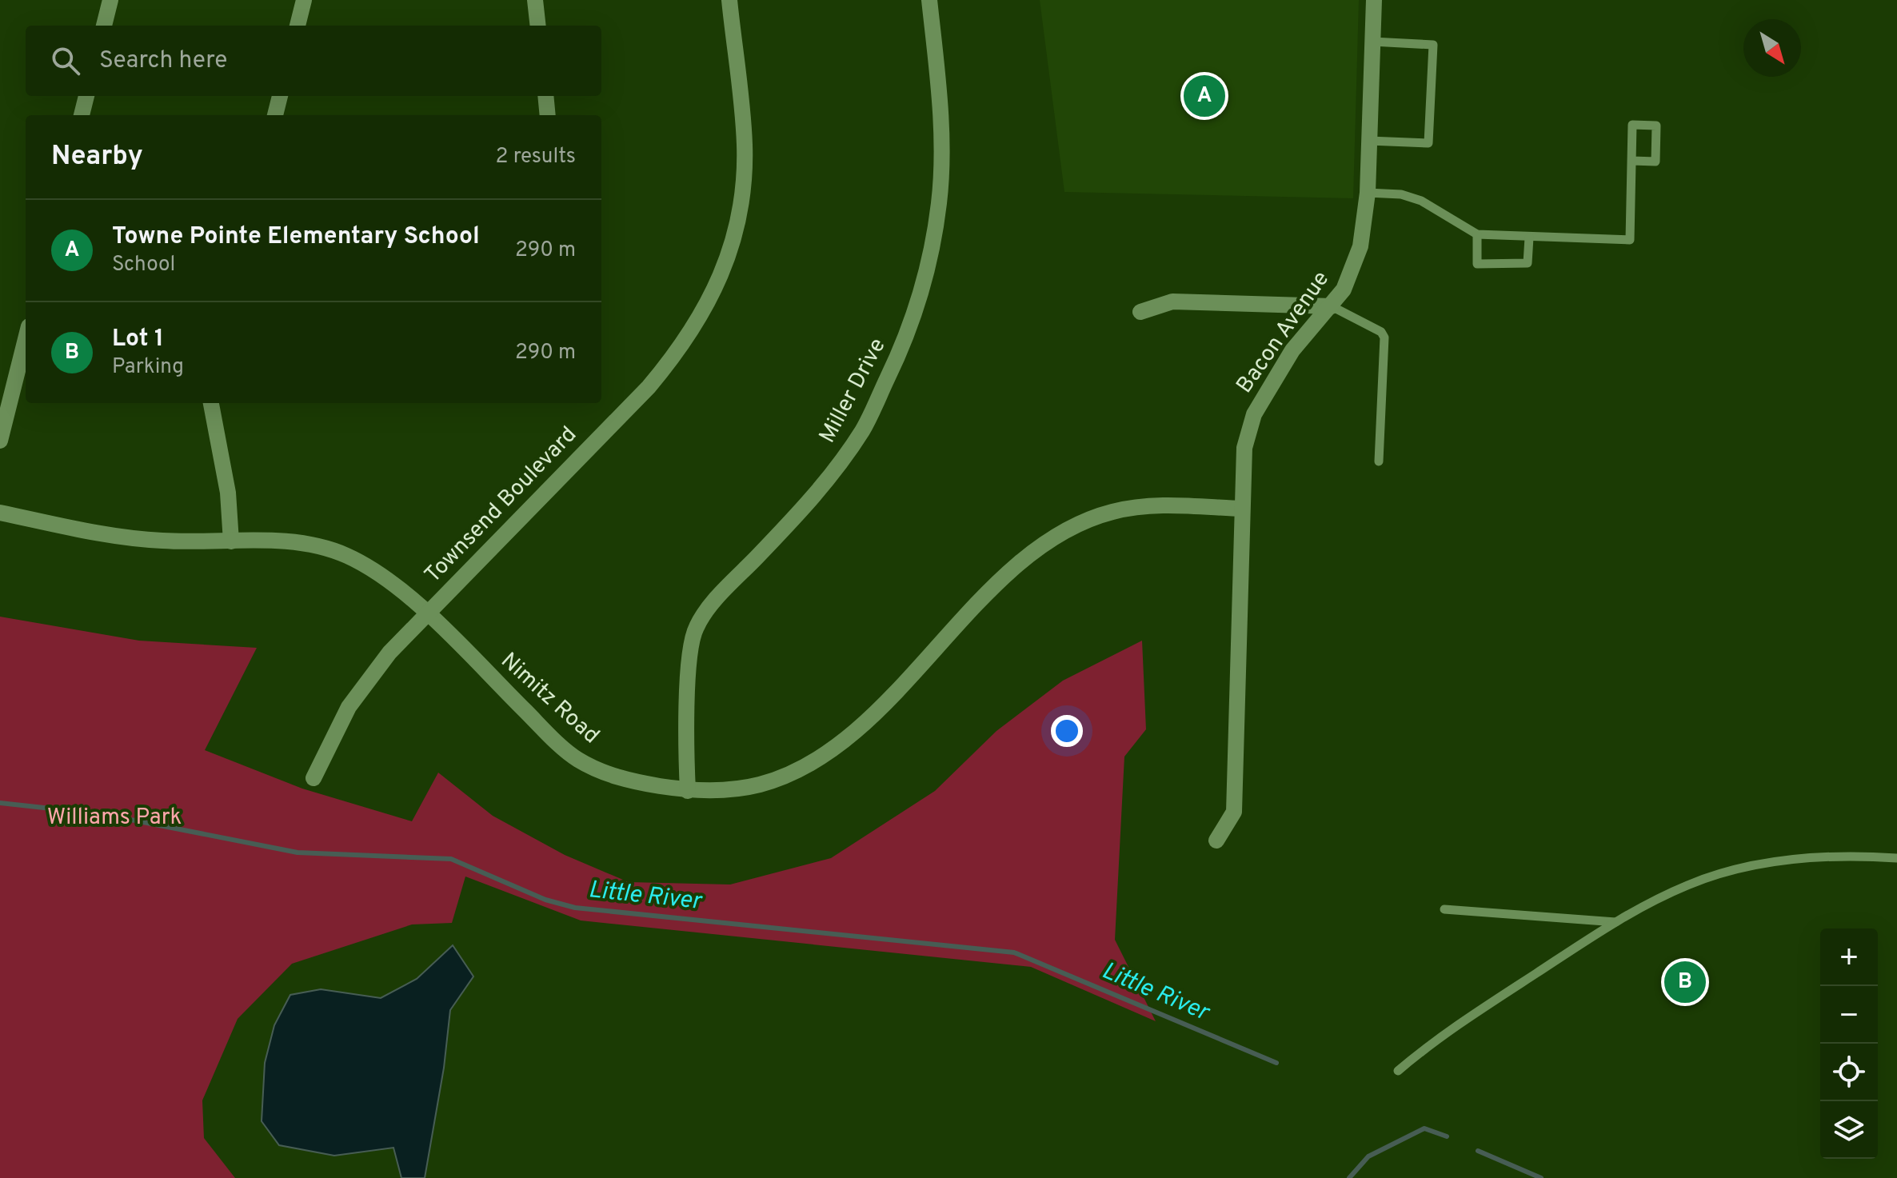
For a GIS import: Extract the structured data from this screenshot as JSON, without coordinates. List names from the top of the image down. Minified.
{"streets":{"street":["Bacon Avenue","Miller Drive","Townsend Boulevard","Nimitz Road"]},"crossings":[["Bacon Avenue","Nimitz Road"],["Miller Drive","Nimitz Road"],["Townsend Boulevard","Nimitz Road"]],"water":["Little River"],"parks":["Williams Park"],"north":"bottom right","page":{"search":"Search here","pins":["A","B"],"heading":["Nearby","2 results"],"list":[{"mark":"A","name":"Towne Pointe Elementary School","note":"School","value":"290 m"},{"mark":"B","name":"Lot 1","note":"Parking","value":"290 m"}],"map_buttons":["+","−"]}}
